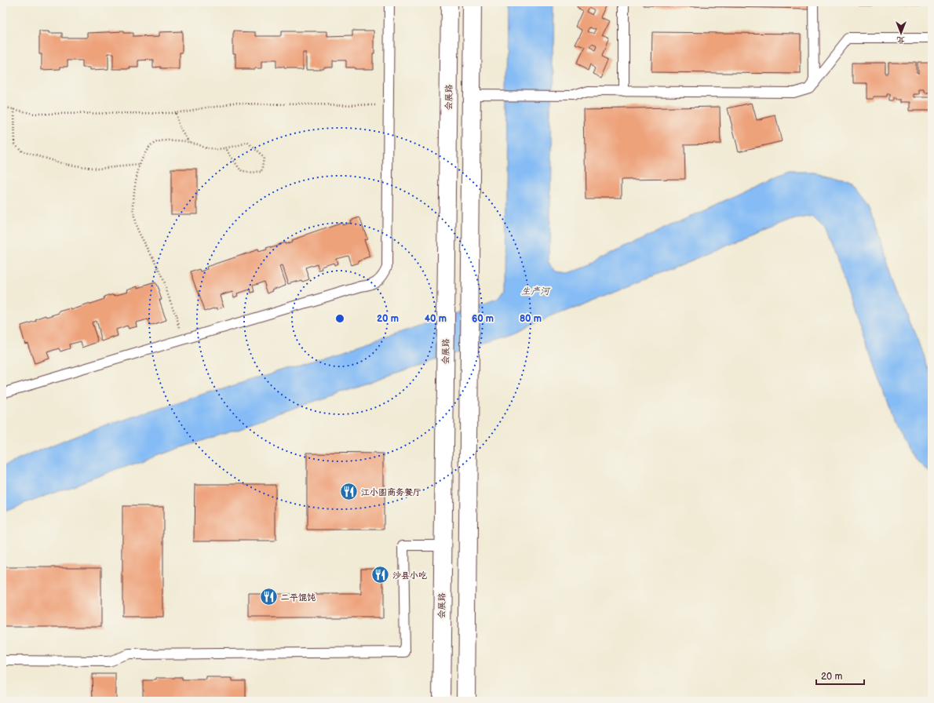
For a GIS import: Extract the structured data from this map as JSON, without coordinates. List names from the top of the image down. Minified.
{"streets":{"street":["会展路"]},"water":["生产河"],"places":{"restaurant":["江小图商务餐厅","沙县小吃","二平馄饨"]},"scale_bar":"20 m","north":"bottom","rings":["20 m","40 m","60 m","80 m"]}
